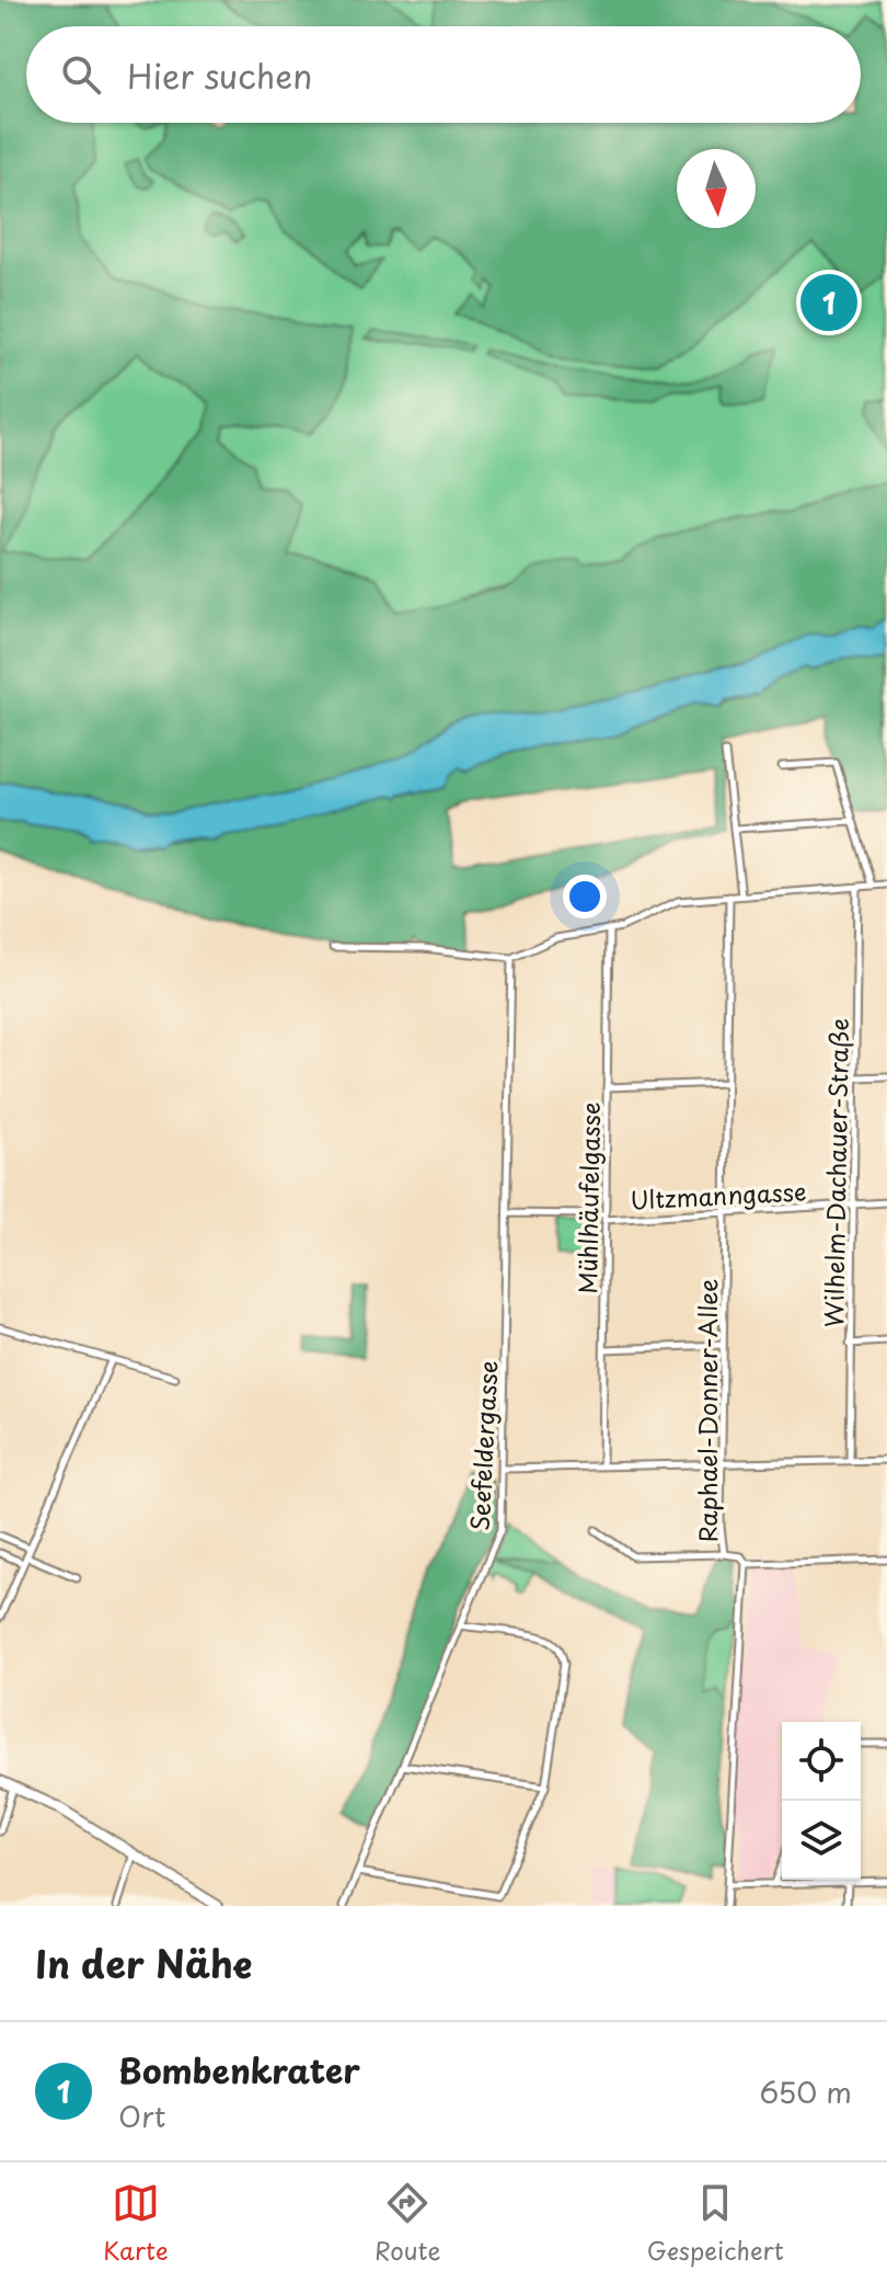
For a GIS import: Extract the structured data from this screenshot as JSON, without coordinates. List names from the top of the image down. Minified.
{"streets":{"street":["Wilhelm-Dachauer-Straße","Ultzmanngasse","Mühlhäufelgasse","Raphael-Donner-Allee","Seefeldergasse"]},"crossings":[["Wilhelm-Dachauer-Straße","Ultzmanngasse"],["Ultzmanngasse","Mühlhäufelgasse"],["Ultzmanngasse","Raphael-Donner-Allee"],["Ultzmanngasse","Seefeldergasse"]],"north":"bottom","page":{"search":"Hier suchen","pins":"1","heading":"In der Nähe","list":[{"mark":"1","name":"Bombenkrater","note":"Ort","value":"650 m"}],"nav":["Karte","Route","Gespeichert"]}}
